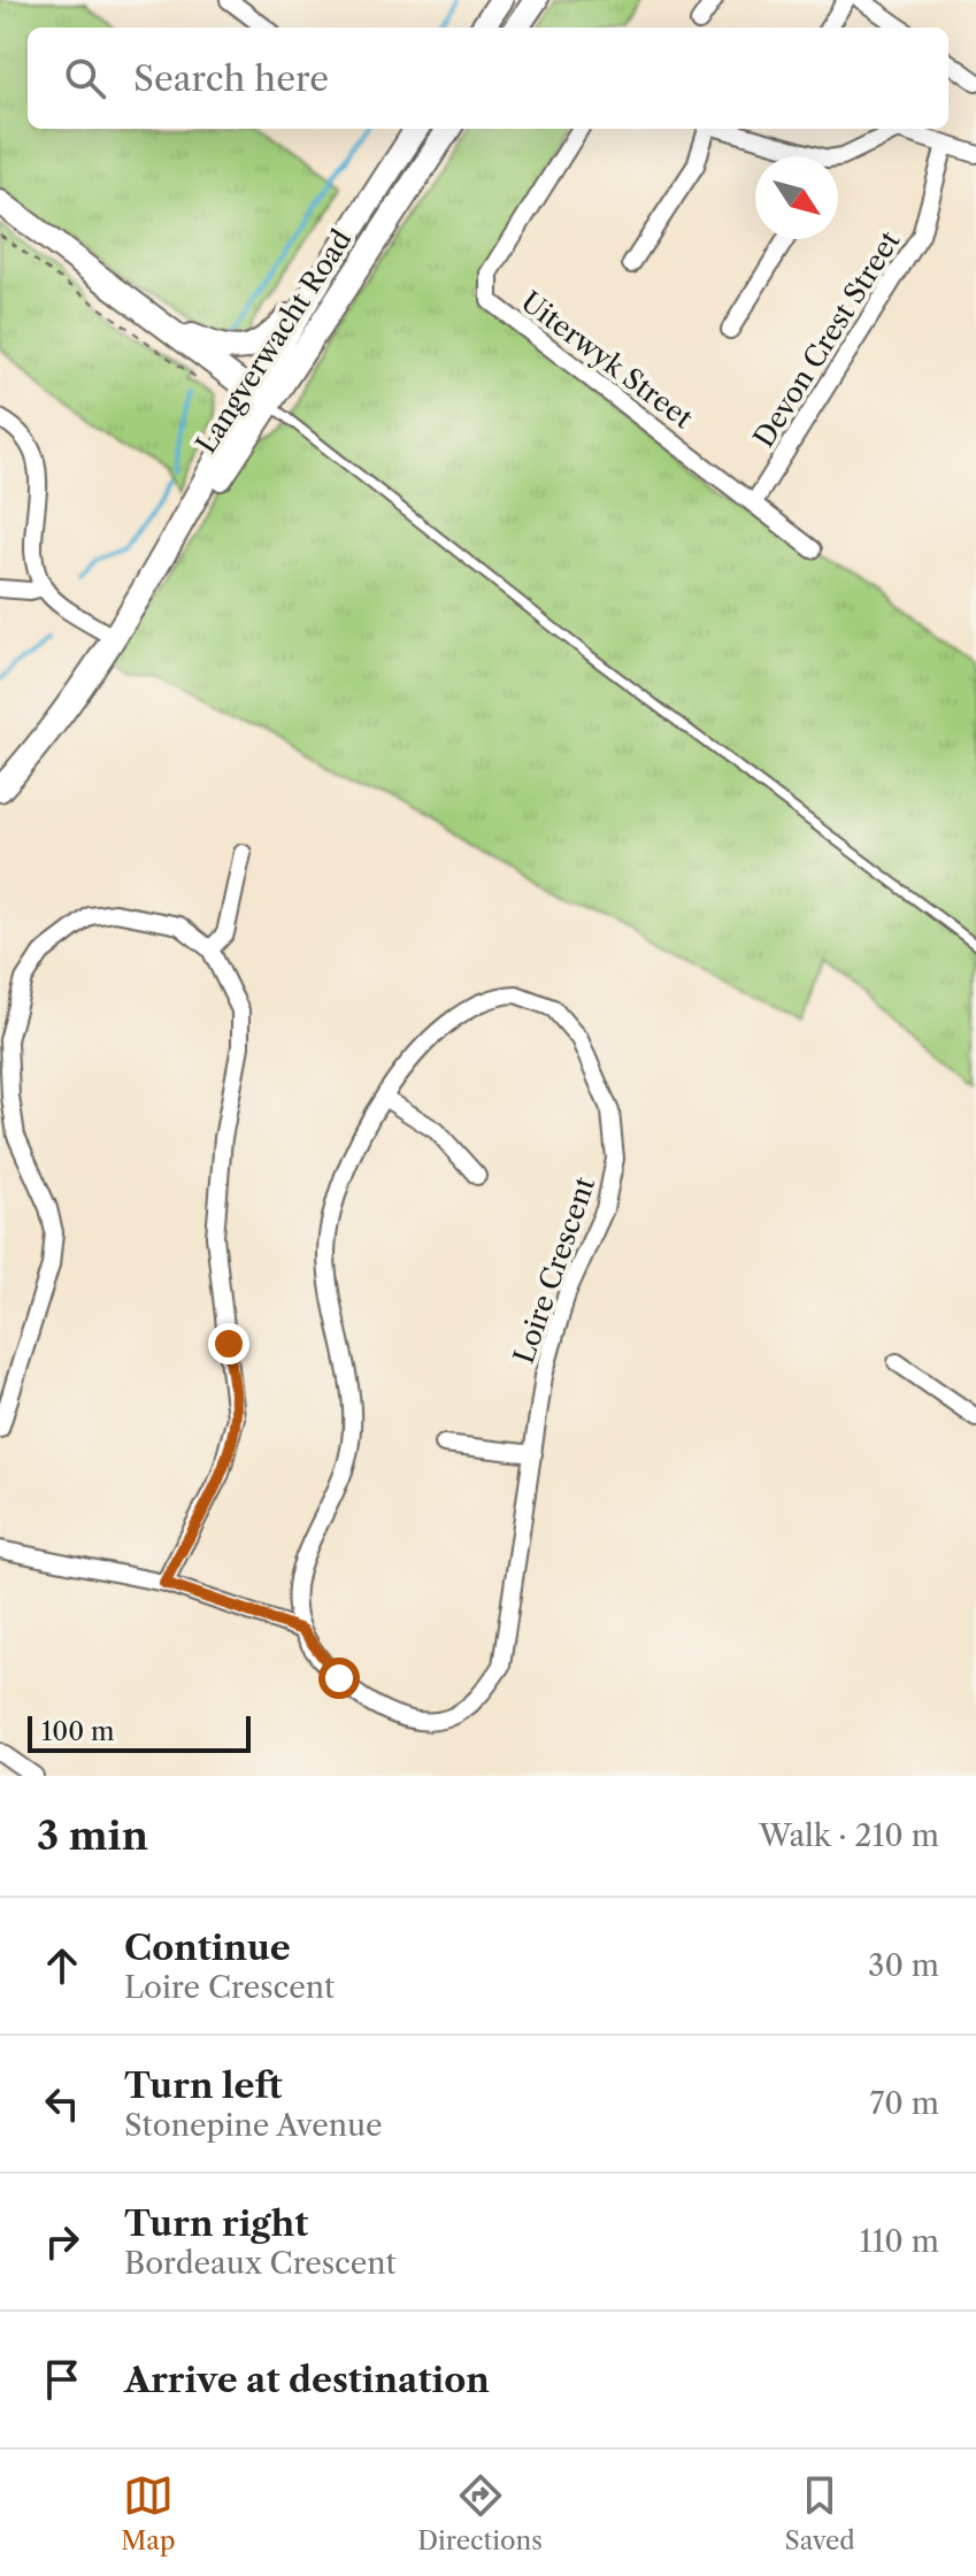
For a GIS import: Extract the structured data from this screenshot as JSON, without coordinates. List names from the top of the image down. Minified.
{"streets":{"street":["Devon Crest Street","Langverwacht Road","Uiterwyk Street","Loire Crescent"]},"crossings":[["Devon Crest Street","Uiterwyk Street"]],"scale_bar":"100 m","north":"bottom right","page":{"search":"Search here","scale":"100 m","heading":["3 min","Walk · 210 m"],"list":[["Continue","Loire Crescent","30 m"],["Turn left","Stonepine Avenue","70 m"],["Turn right","Bordeaux Crescent","110 m"],"Arrive at destination"],"nav":["Map","Directions","Saved"]}}
